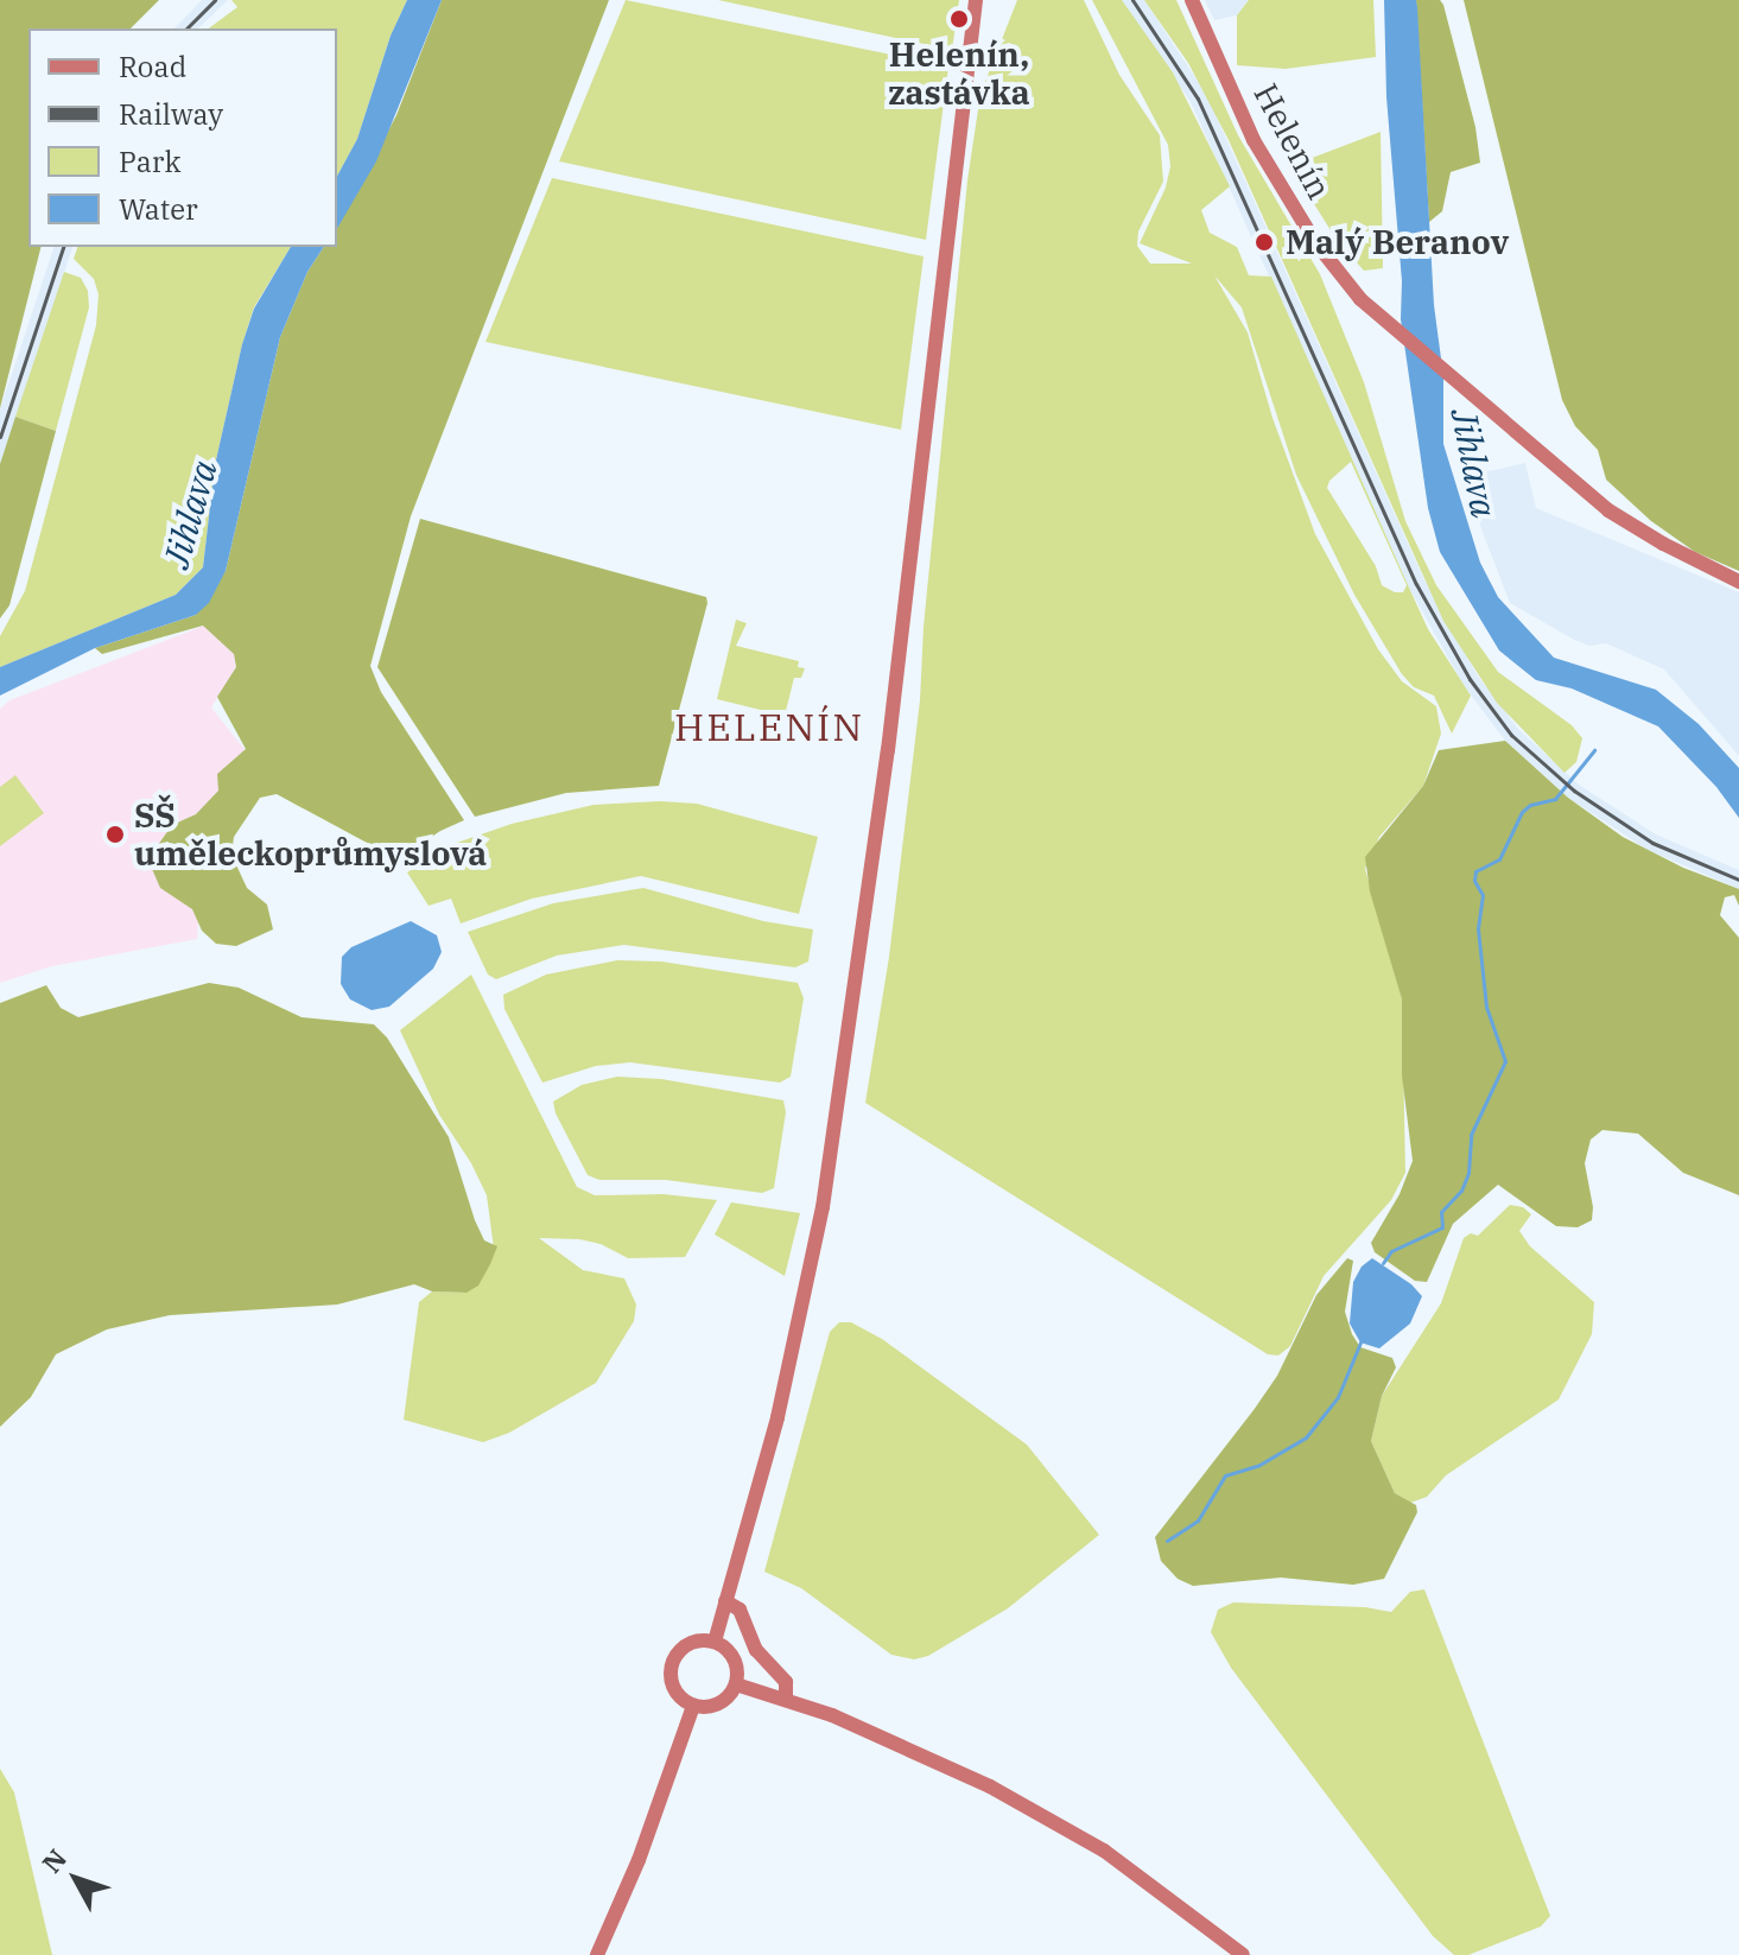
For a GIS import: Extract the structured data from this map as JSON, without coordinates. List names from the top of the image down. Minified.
{"streets":{"main road":["Helenín"]},"districts":["HELENÍN"],"water":["Jihlava"],"places":["Helenín, zastávka","Malý Beranov","SŠ uměleckoprůmyslová"],"legend":["Road","Railway","Park","Water"],"north":"top left"}
